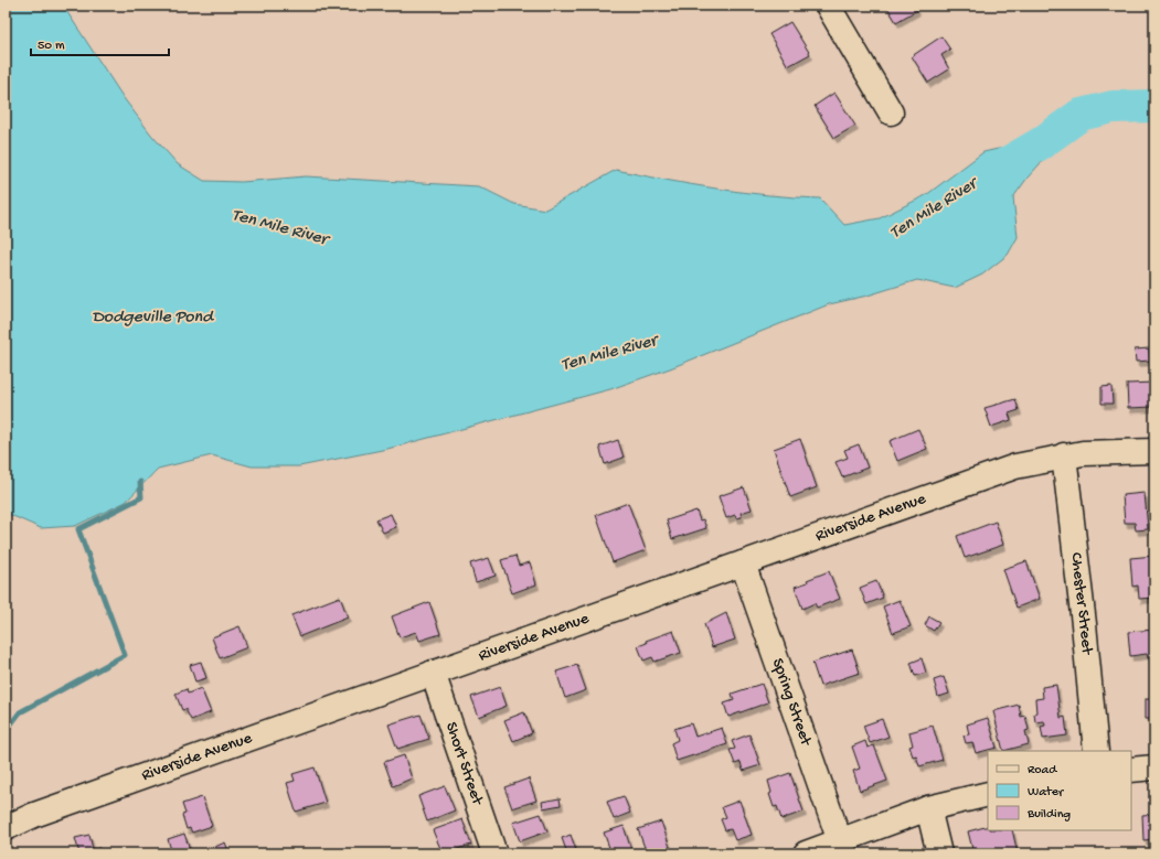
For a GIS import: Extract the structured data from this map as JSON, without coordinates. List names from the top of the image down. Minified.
{"streets":{"street":["Riverside Avenue","Chester Street","Spring Street","Short Street"]},"crossings":[["Riverside Avenue","Chester Street"],["Riverside Avenue","Spring Street"],["Riverside Avenue","Short Street"]],"water":["Ten Mile River","Dodgeville Pond"],"legend":["Road","Water","Building"],"scale_bar":"50 m"}
